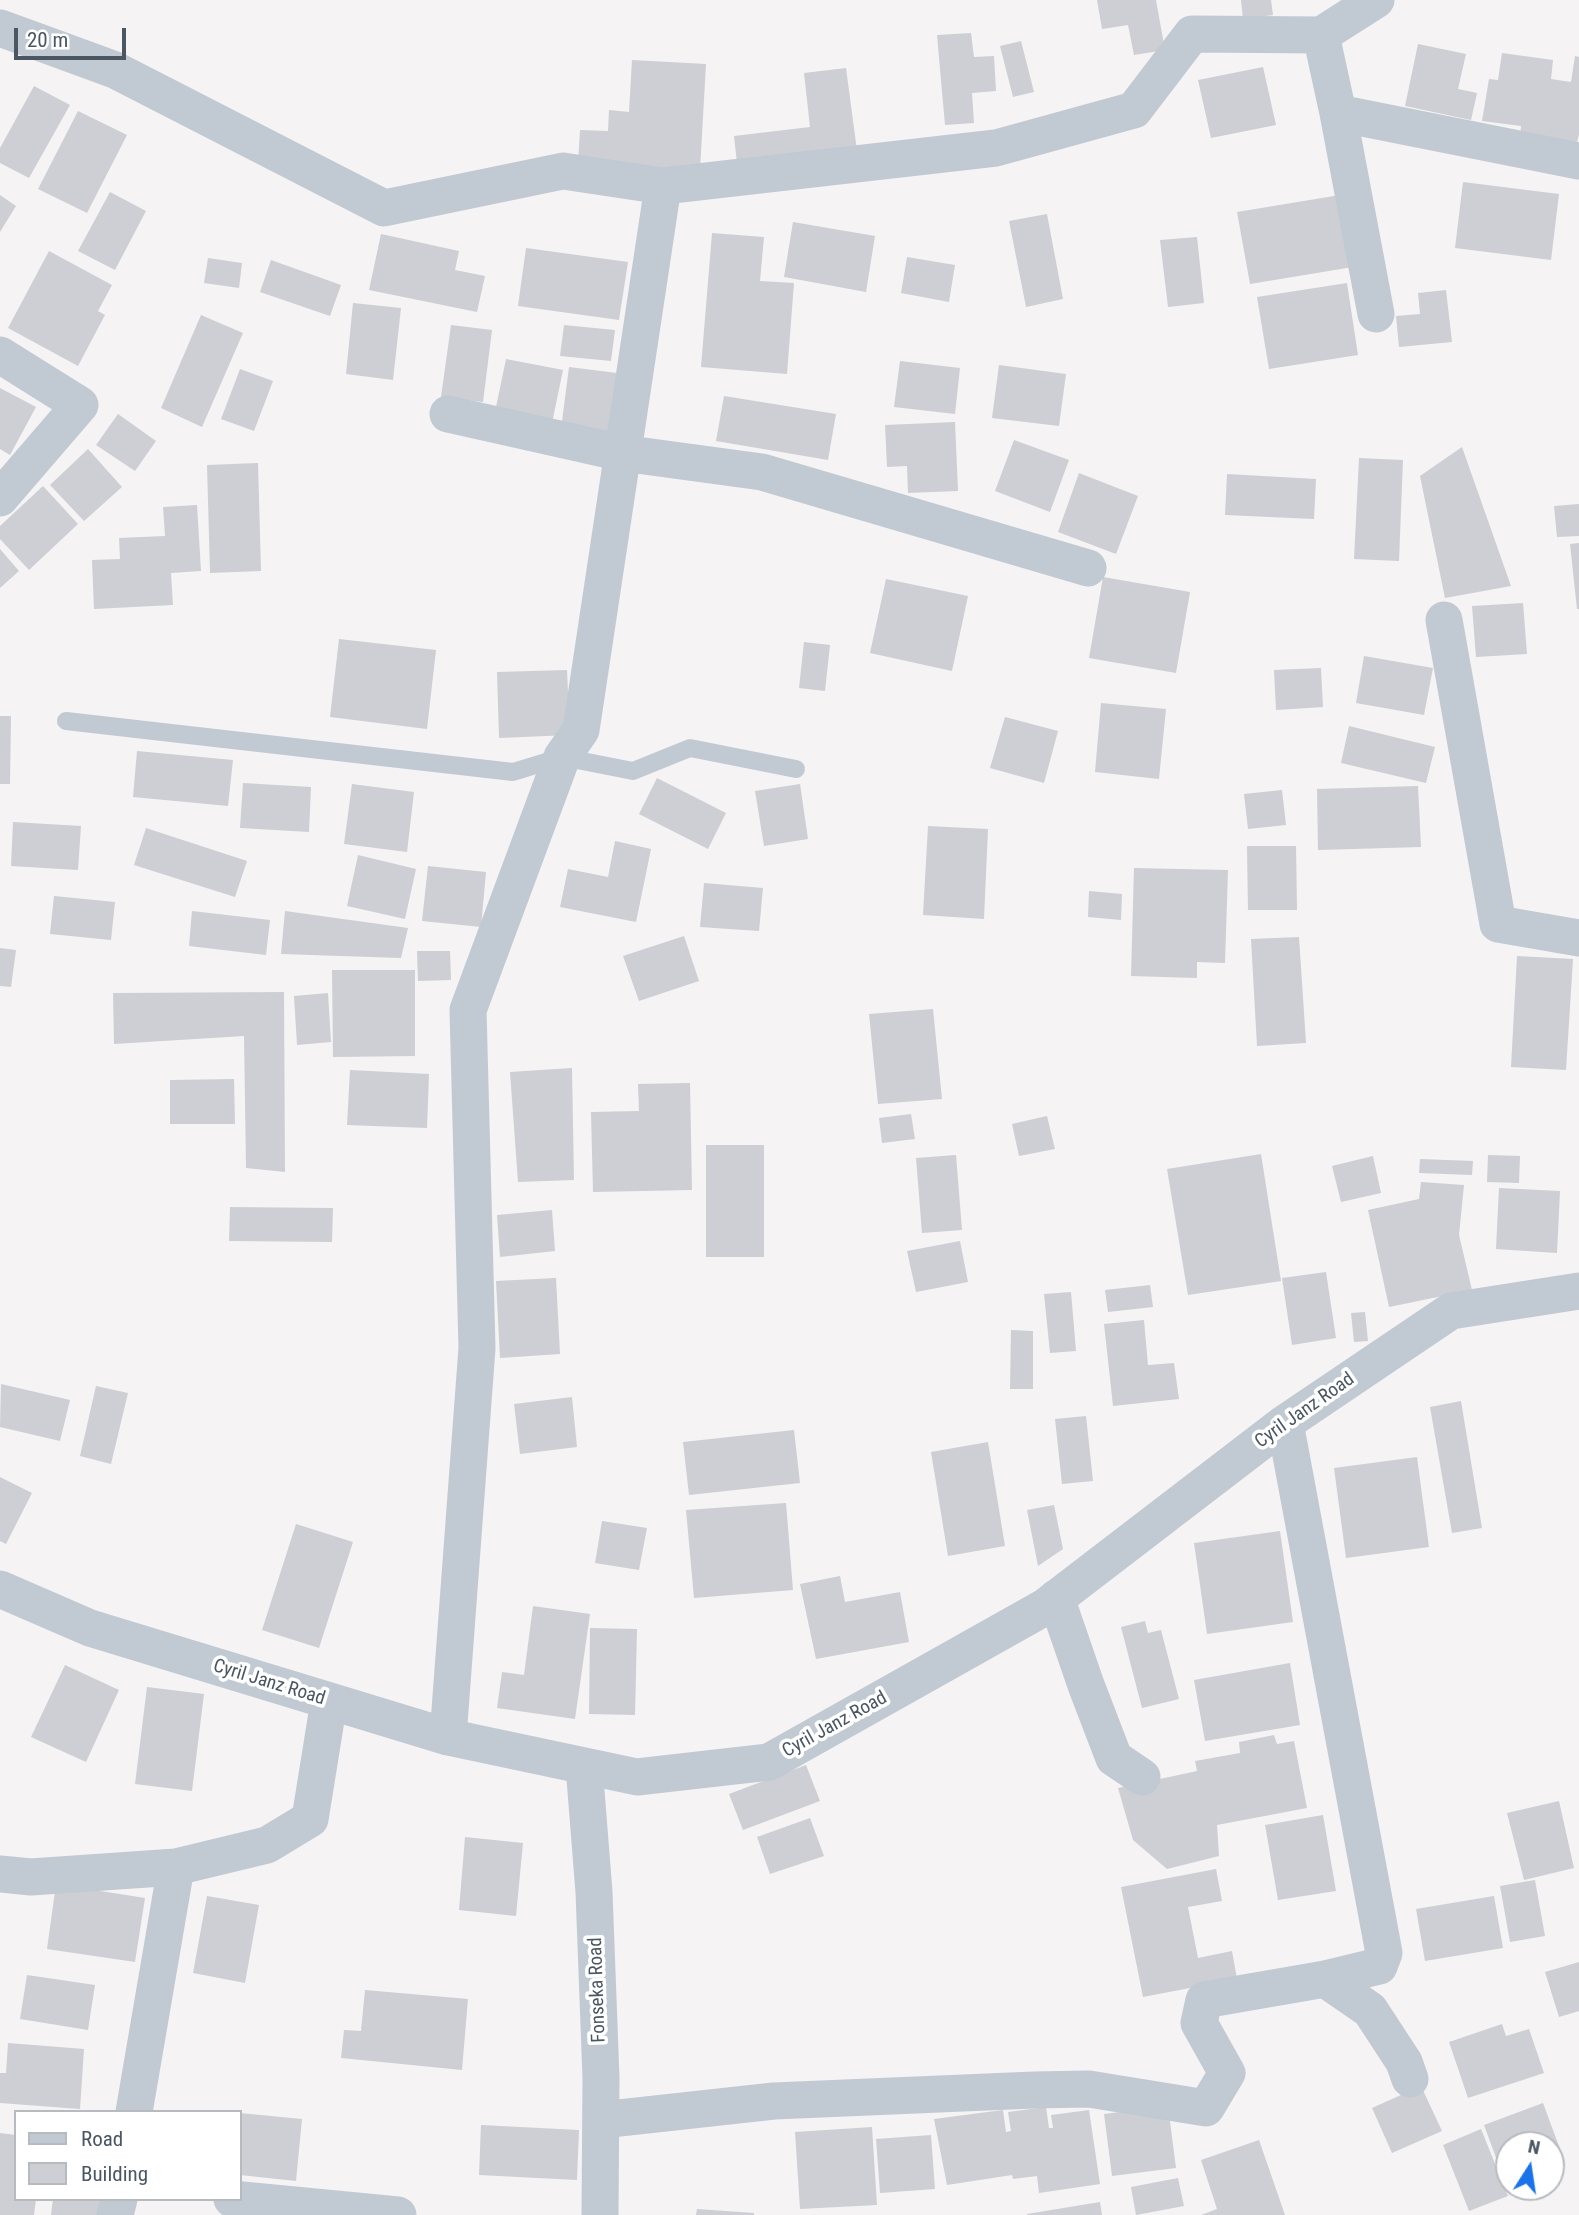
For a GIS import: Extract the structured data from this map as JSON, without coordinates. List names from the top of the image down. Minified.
{"streets":{"street":["Cyril Janz Road","Fonseka Road"]},"crossings":[["Cyril Janz Road","Fonseka Road"]],"legend":["Road","Building"],"scale_bar":"20 m","north":"top"}
